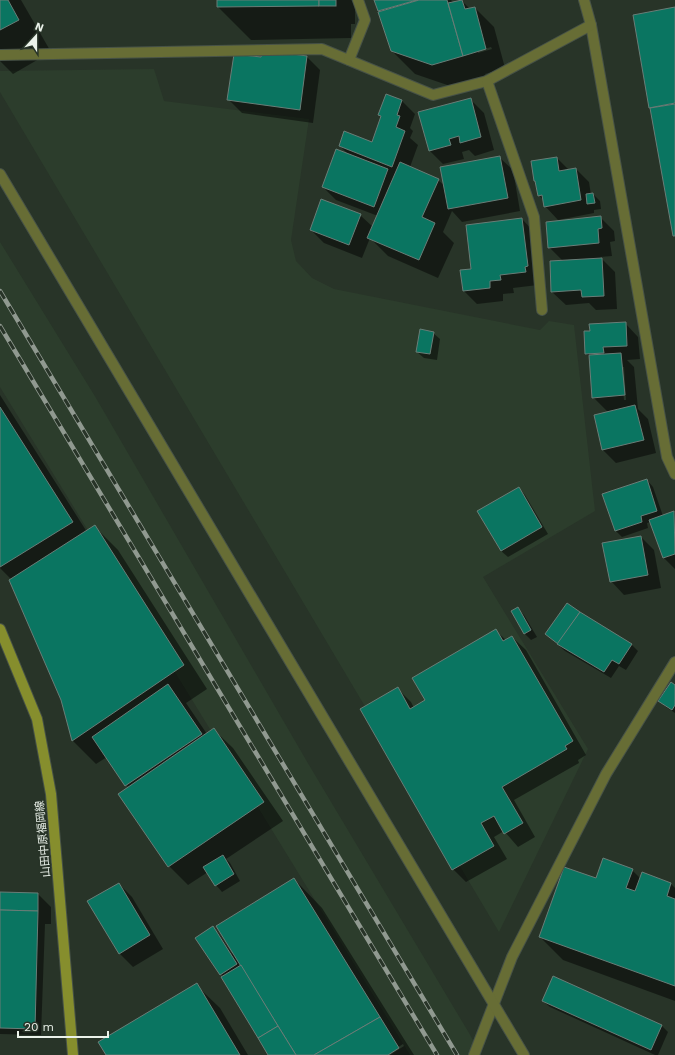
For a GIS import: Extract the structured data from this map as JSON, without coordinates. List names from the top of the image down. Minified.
{"streets":{"main road":["山田中原福岡線"]},"scale_bar":"20 m","north":"top"}
